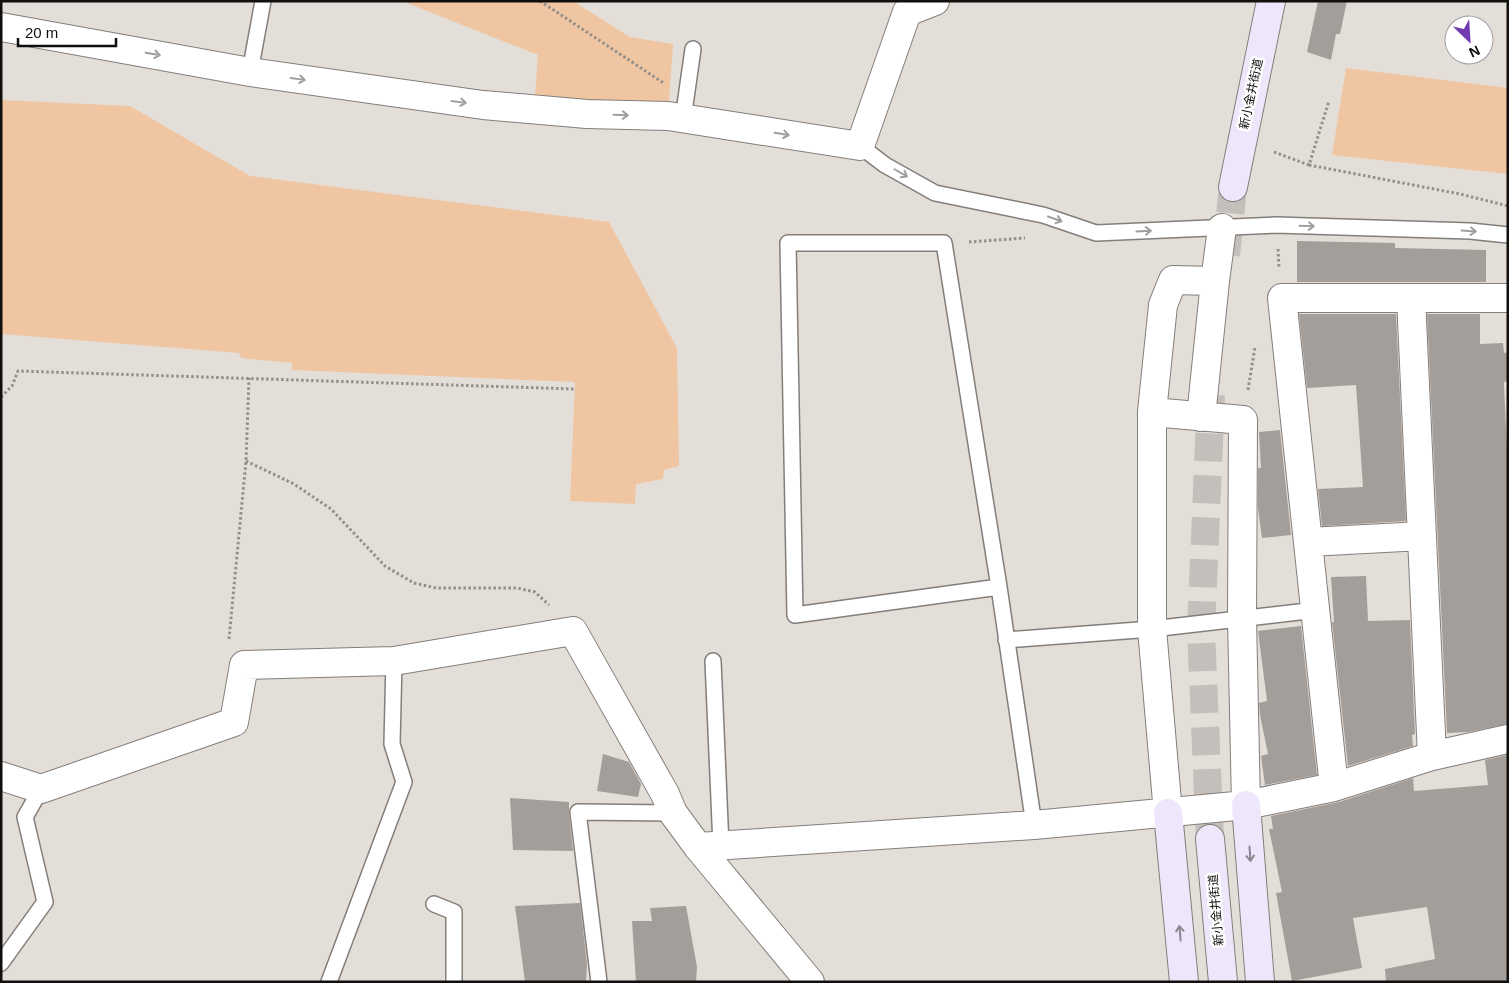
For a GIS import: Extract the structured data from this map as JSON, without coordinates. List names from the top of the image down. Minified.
{"streets":{"main road":["新小金井街道"]},"scale_bar":"20 m","north":"bottom right"}
